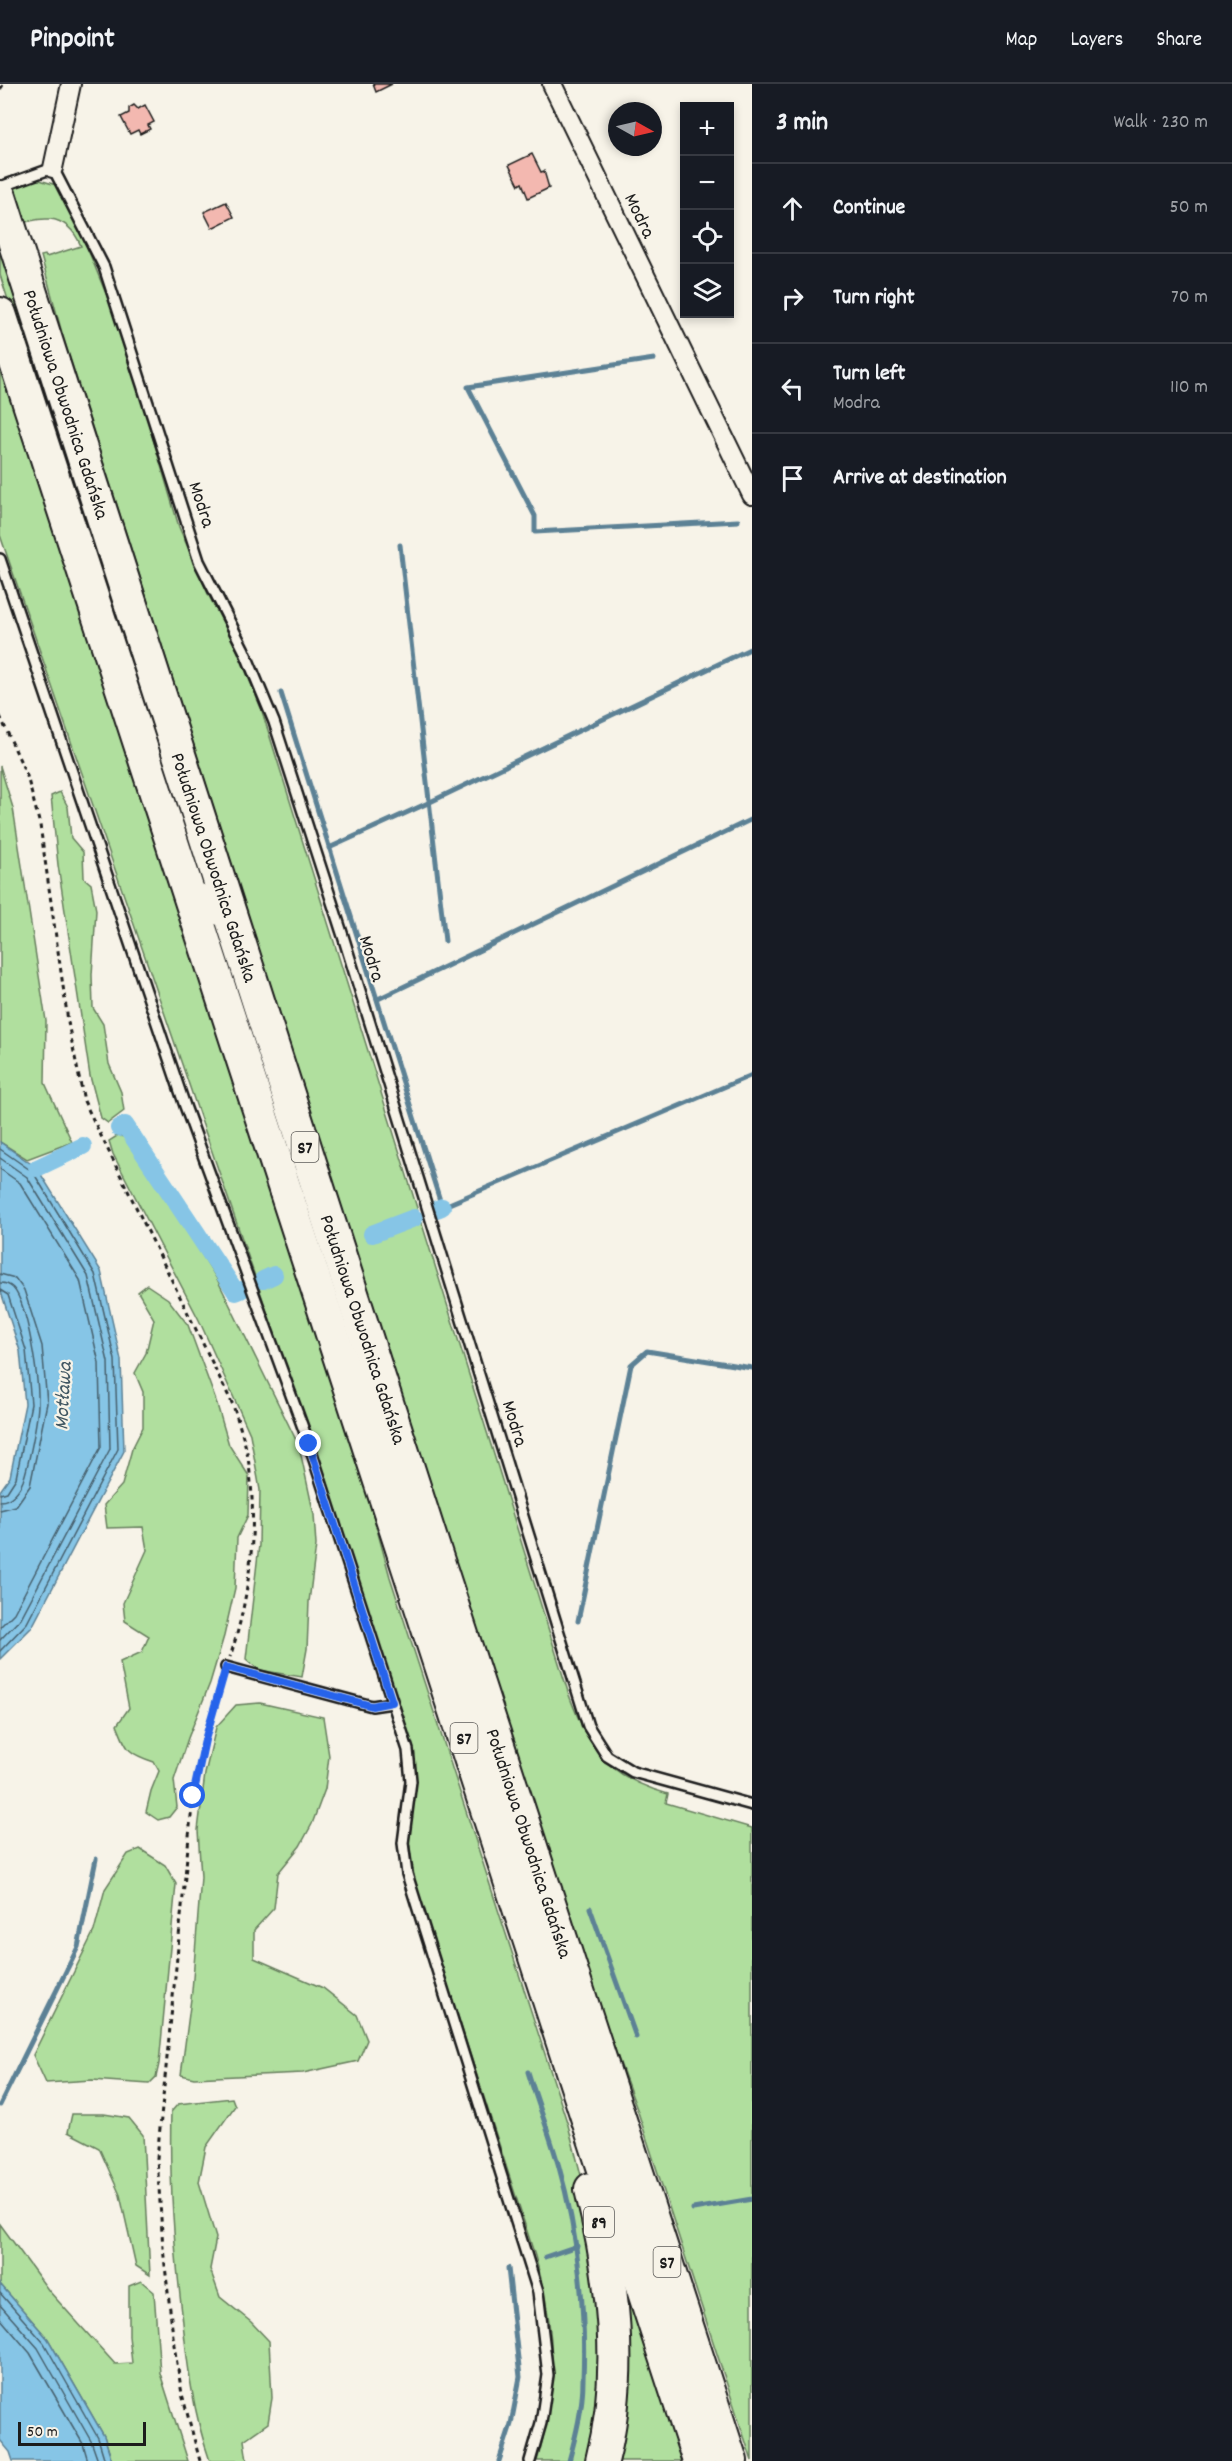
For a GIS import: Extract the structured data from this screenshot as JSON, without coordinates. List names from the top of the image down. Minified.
{"streets":{"highway":["Południowa Obwodnica Gdańska","S7","89"],"street":["Modra"]},"crossings":[["Południowa Obwodnica Gdańska","89"]],"water":["Motława"],"scale_bar":"50 m","north":"right","page":{"header":"Pinpoint","nav":["Map","Layers","Share"],"heading":["3 min","Walk · 230 m"],"map_buttons":["+","−"],"list":[["Continue","50 m"],["Turn right","70 m"],["Turn left","Modra","110 m"],"Arrive at destination"],"scale":"50 m"}}
